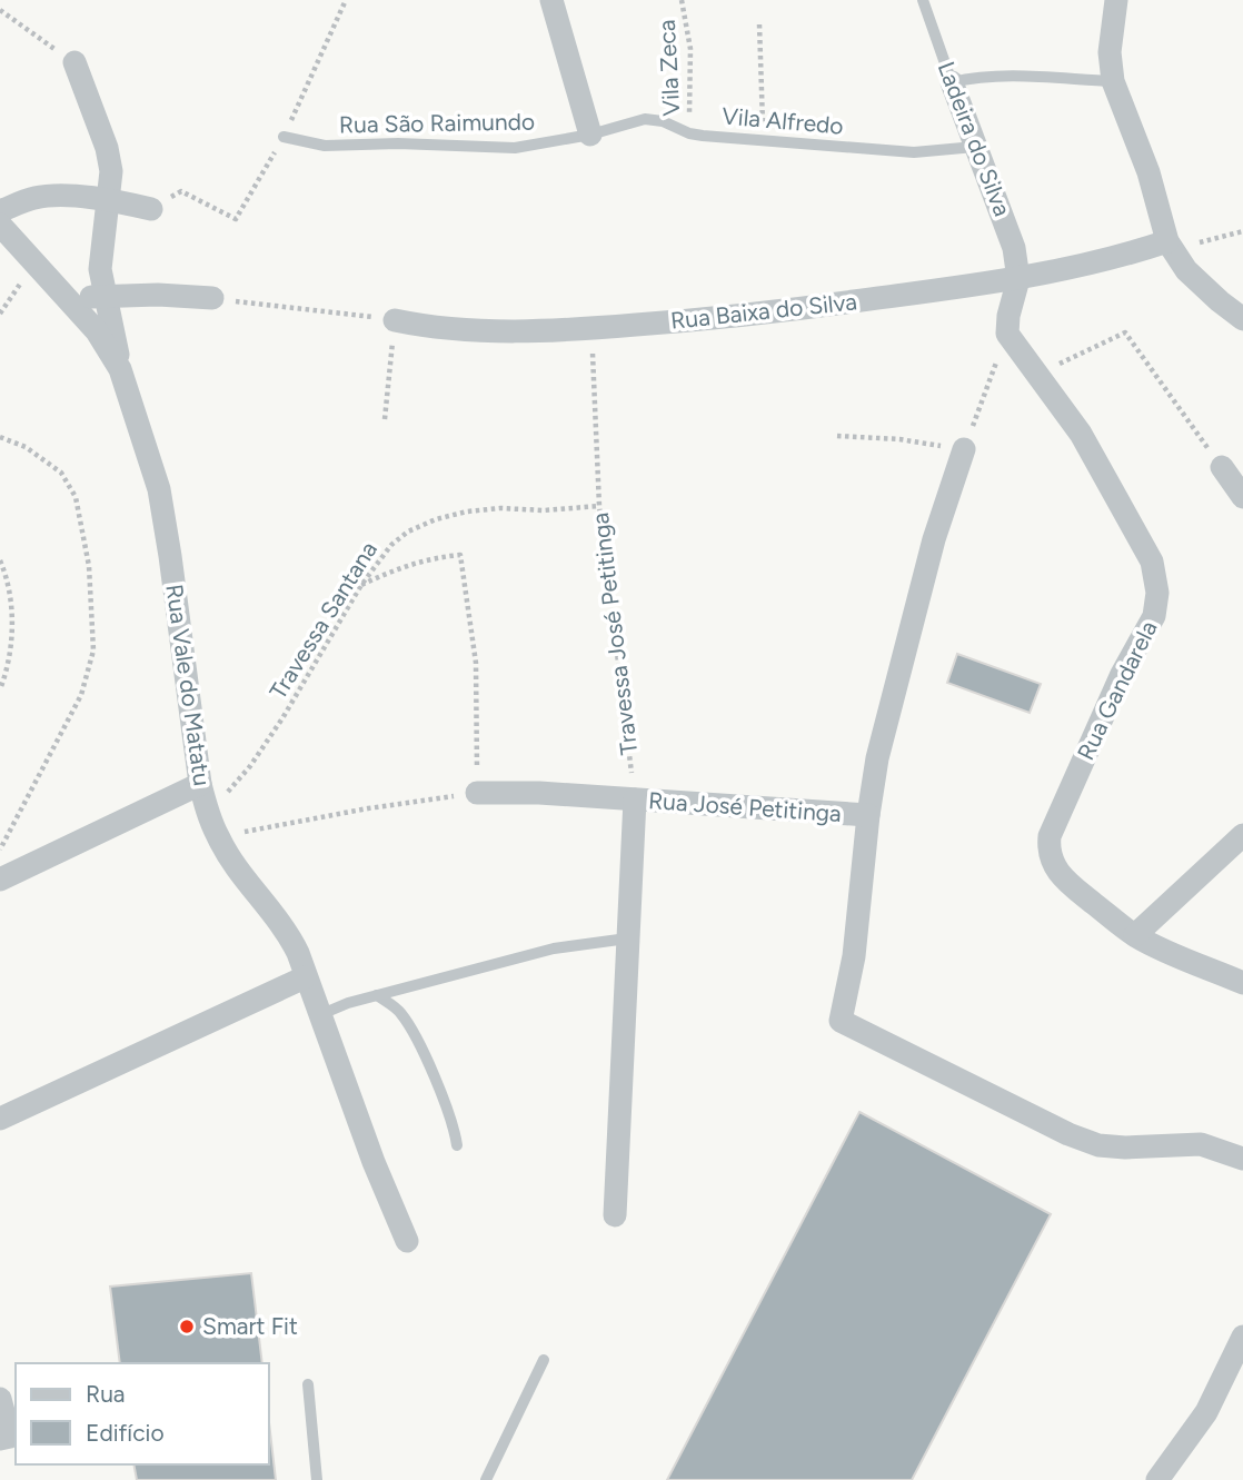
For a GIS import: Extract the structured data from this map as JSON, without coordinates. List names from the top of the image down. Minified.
{"streets":{"street":["Ladeira do Silva","Rua Baixa do Silva","Rua Vale do Matatu","Rua Gandarela","Rua José Petitinga"],"lane":["Vila Alfredo","Rua São Raimundo"],"path":["Vila Zeca","Travessa Santana","Travessa José Petitinga"]},"crossings":[["Vila Zeca","Vila Alfredo"],["Vila Alfredo","Rua São Raimundo"],["Vila Alfredo","Ladeira do Silva"],["Ladeira do Silva","Rua Baixa do Silva"],["Rua Baixa do Silva","Travessa José Petitinga"],["Travessa Santana","Travessa José Petitinga"],["Travessa Santana","Rua Vale do Matatu"],["Travessa José Petitinga","Rua José Petitinga"]],"places":["Smart Fit"],"legend":["Rua","Edifício"]}
